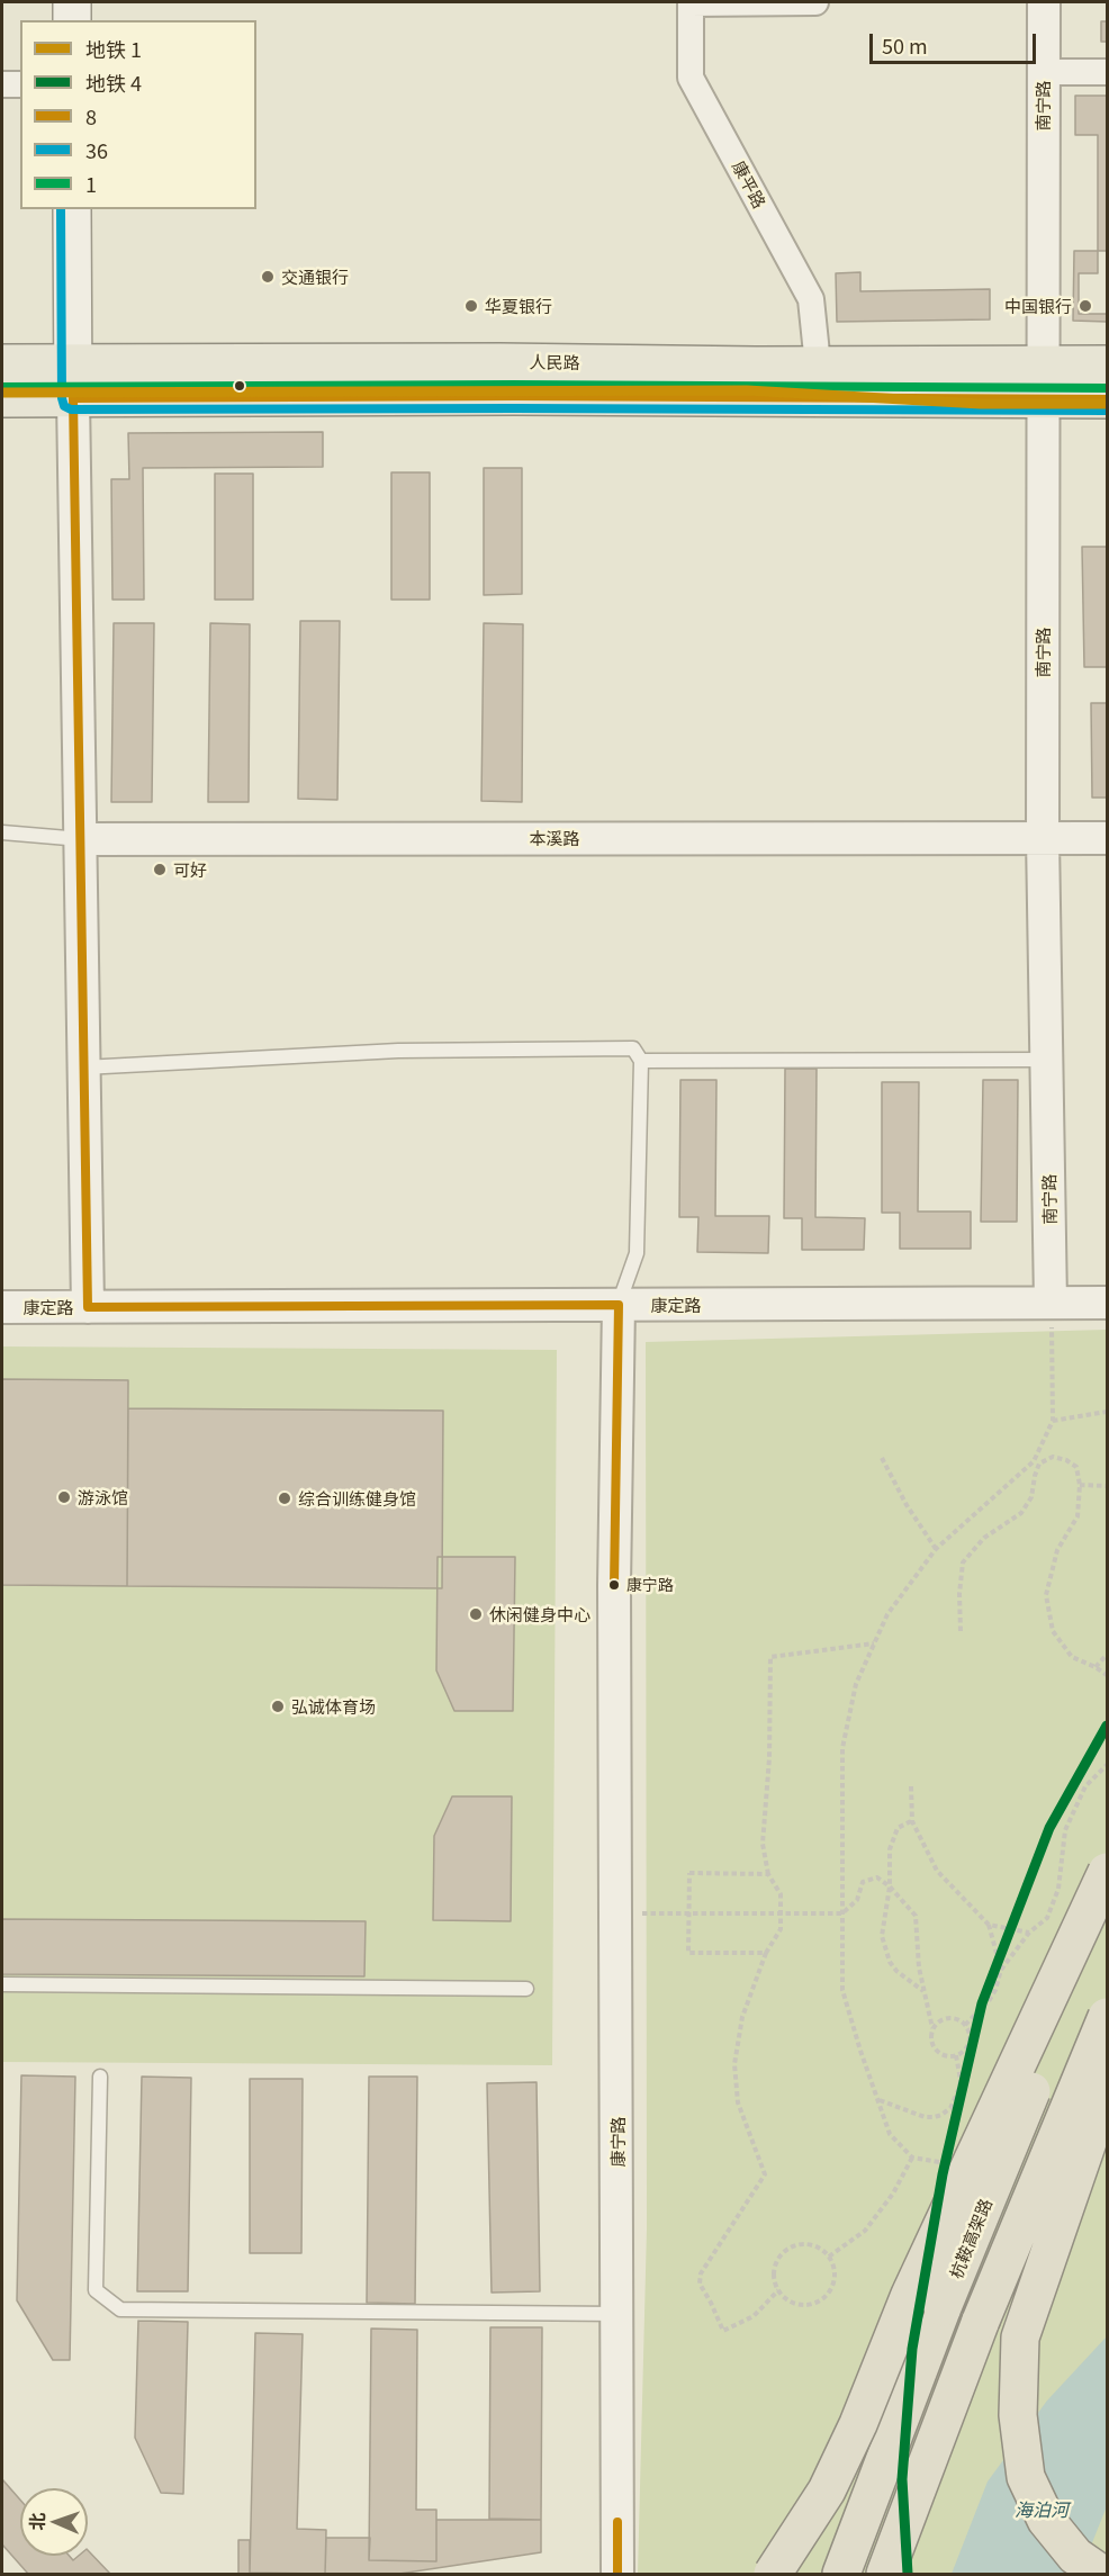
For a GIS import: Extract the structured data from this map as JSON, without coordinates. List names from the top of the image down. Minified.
{"streets":{"highway":["杭鞍高架路"],"main road":["人民路"],"street":["南宁路","康平路","本溪路","康定路","康宁路"]},"crossings":[["南宁路","人民路"],["南宁路","本溪路"],["南宁路","康定路"],["康平路","人民路"],["康定路","康宁路"]],"water":["海泊河"],"places":["交通银行","华夏银行","中国银行","可好","游泳馆","综合训练健身馆","康宁路","休闲健身中心","弘诚体育场"],"lines":["transit line 36","transit line 1","metro line 1","transit line 8","metro line 4"],"legend":["地铁 1","地铁 4","8","36","1"],"scale_bar":"50 m","north":"left"}
